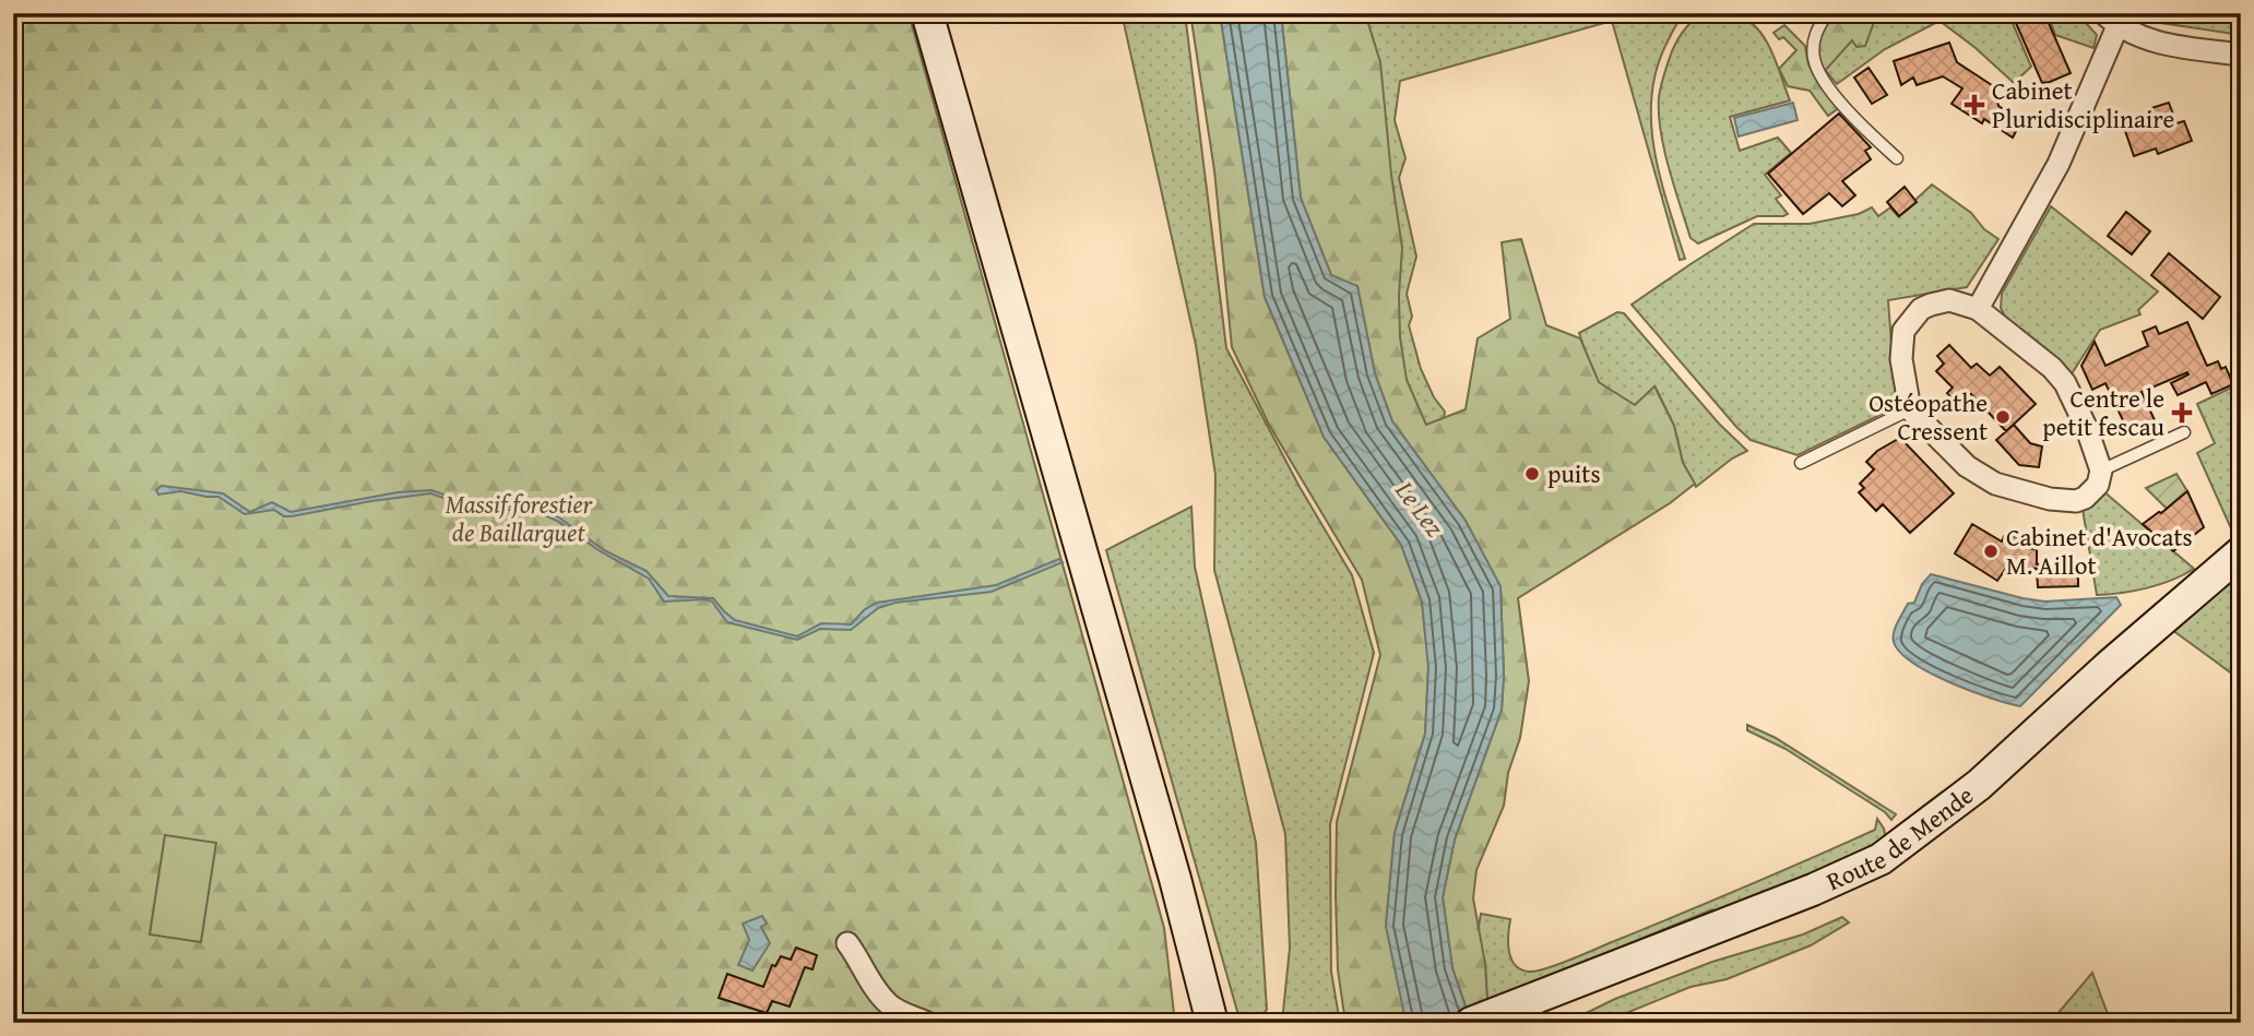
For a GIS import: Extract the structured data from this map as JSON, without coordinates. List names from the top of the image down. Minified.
{"streets":{"main road":["Route de Mende"]},"water":["Le Lez"],"parks":["Massif forestier de Baillarguet"],"places":{"health":["Cabinet Pluridisciplinaire","Centre le petit fescau"],"other":["Ostéopathe Cressent","puits","Cabinet d'Avocats M. Aillot"]}}
